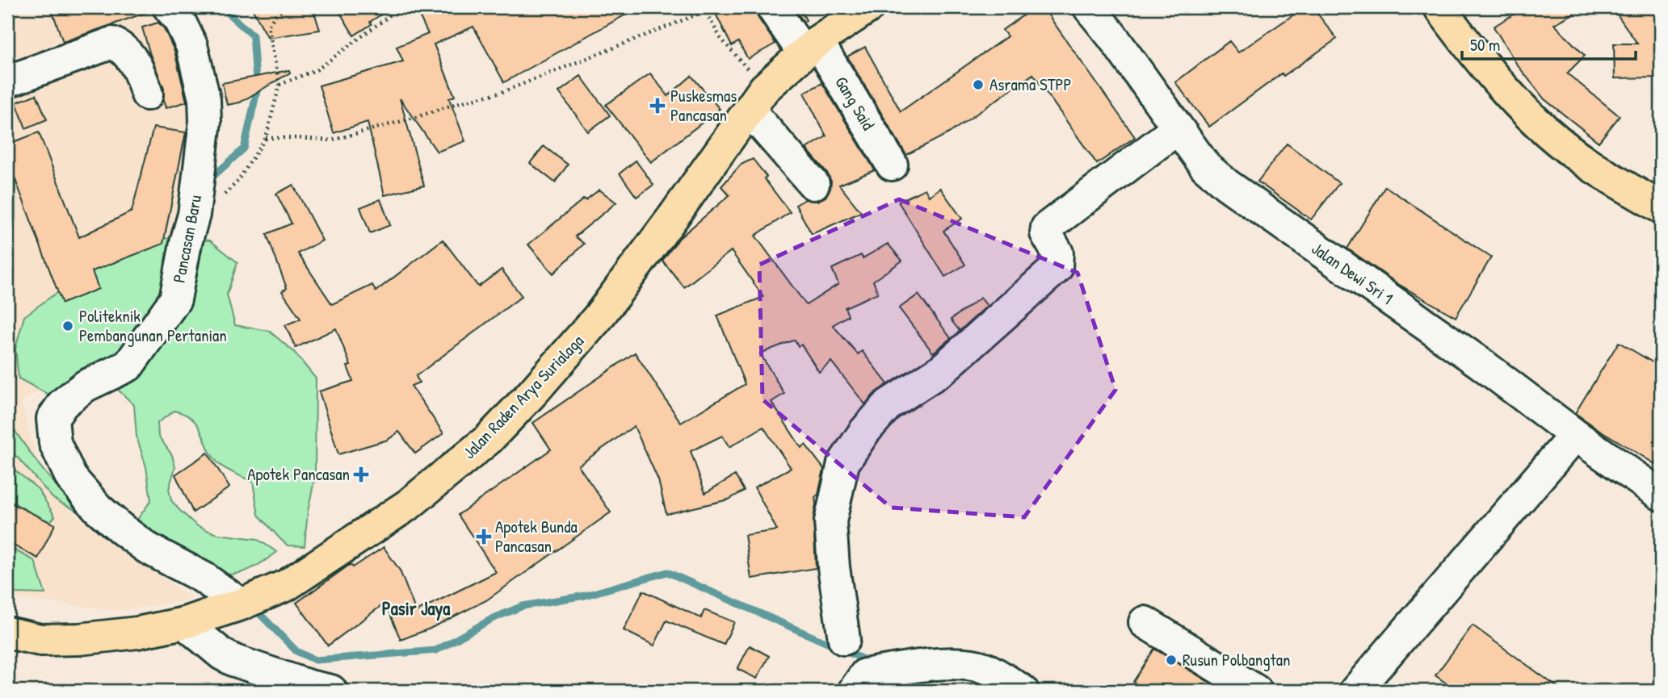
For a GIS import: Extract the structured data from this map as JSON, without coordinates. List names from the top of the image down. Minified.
{"streets":{"main road":["Jalan Raden Arya Surialaga"],"street":["Gang Said","Pancasan Baru","Jalan Dewi Sri 1"]},"crossings":[["Gang Said","Jalan Raden Arya Surialaga"],["Pancasan Baru","Jalan Raden Arya Surialaga"]],"districts":["Pasir Jaya"],"places":{"other":["Asrama STPP","Politeknik Pembangunan Pertanian","Rusun Polbangtan"],"health":["Puskesmas Pancasan","Apotek Pancasan","Apotek Bunda Pancasan"]},"scale_bar":"50 m"}
